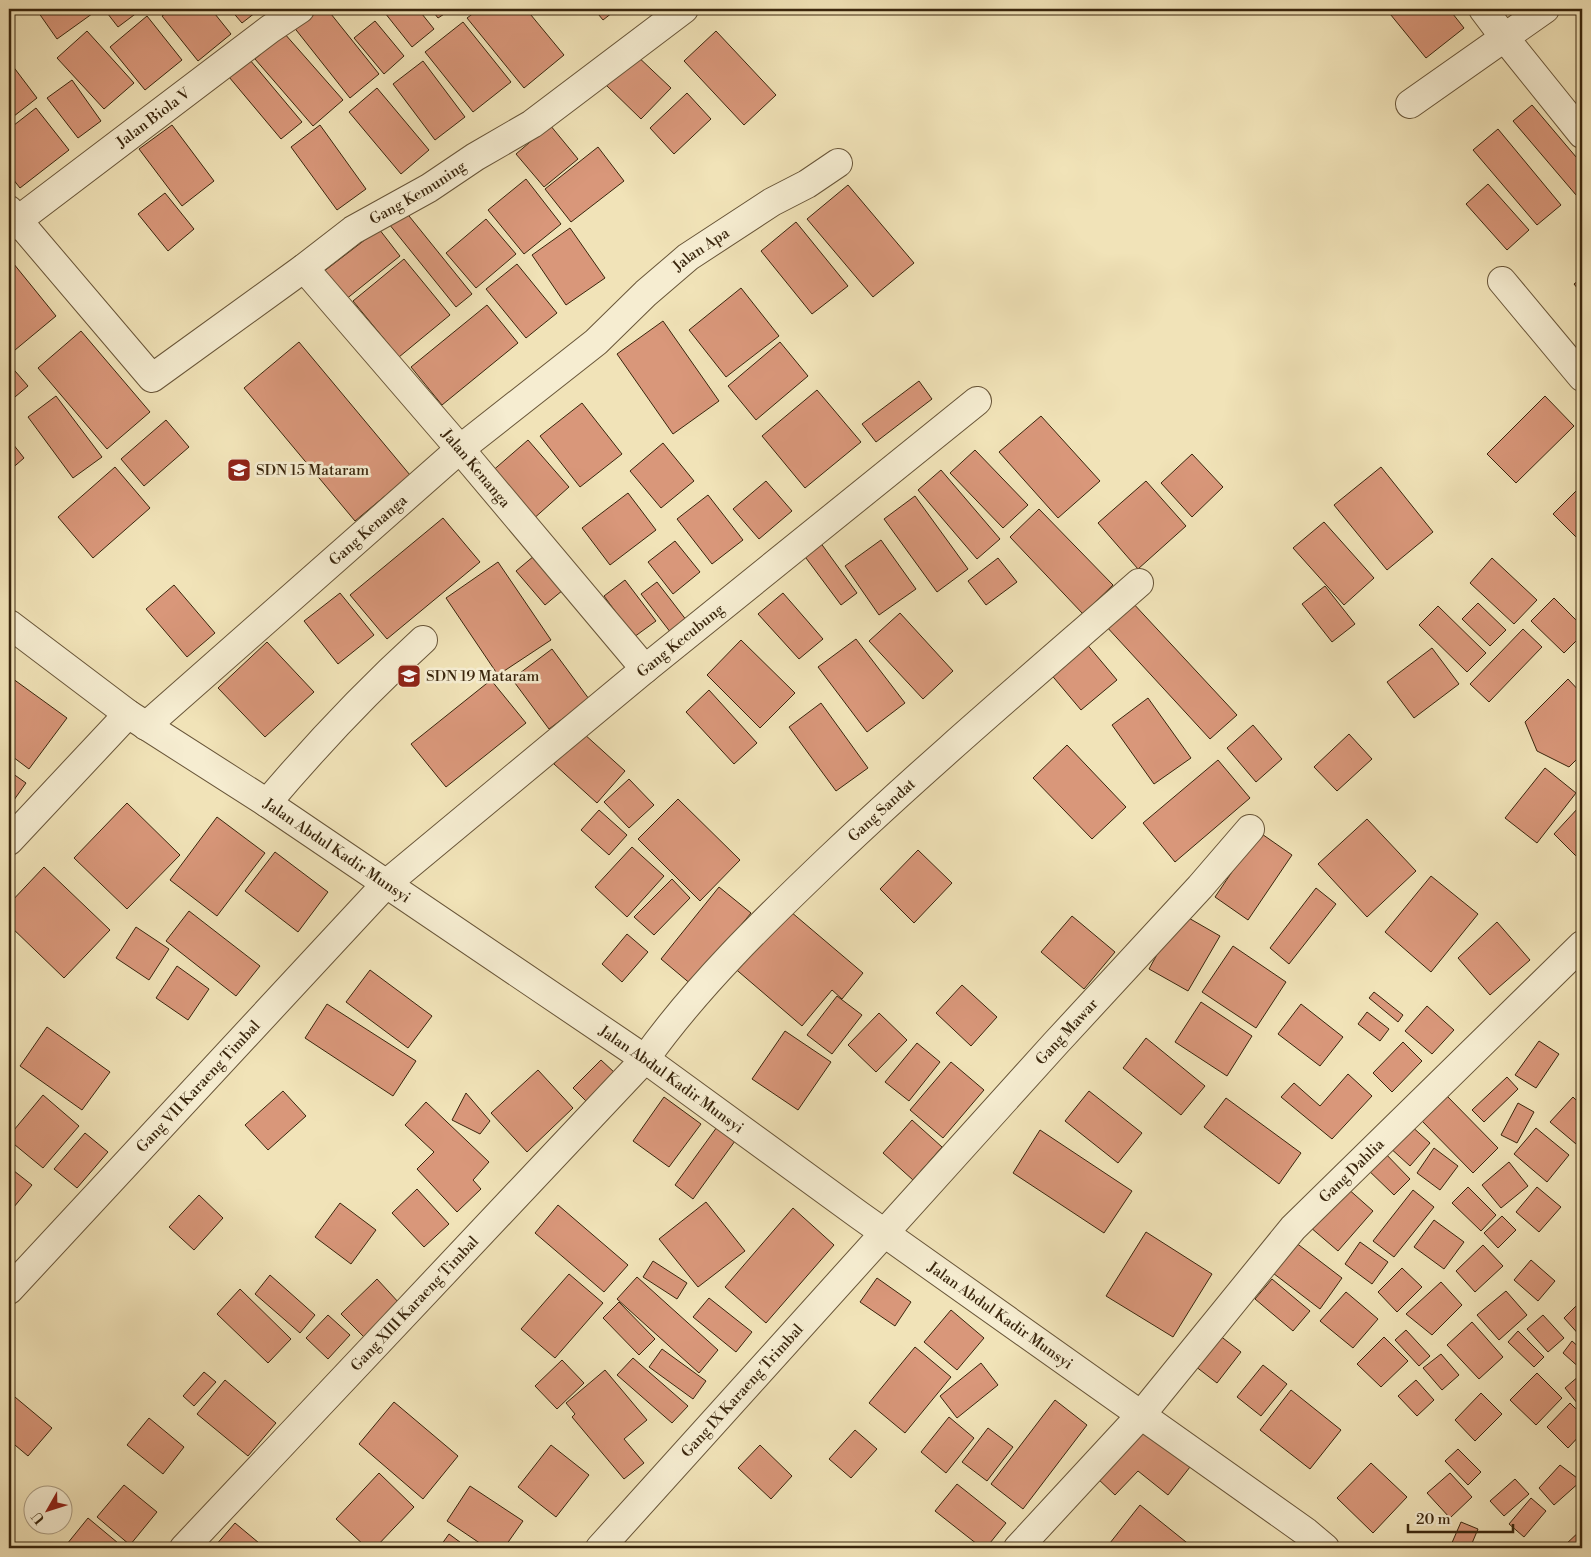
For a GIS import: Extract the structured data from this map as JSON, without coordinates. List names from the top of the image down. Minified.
{"streets":{"street":["Jalan Biola V","Gang Kemuning","Jalan Apa","Jalan Kenanga","Gang Kenanga","Gang Kecubung","Gang Sandat","Jalan Abdul Kadir Munsyi","Gang Mawar","Gang VII Karaeng Timbal","Gang Dahlia","Gang XIII Karaeng Timbal","Gang IX Karaeng Trimbal"]},"crossings":[["Jalan Biola V","Gang Kemuning"],["Gang Kemuning","Jalan Kenanga"],["Jalan Apa","Gang Kenanga"],["Jalan Kenanga","Gang Kenanga"],["Jalan Kenanga","Gang Kecubung"],["Gang Kenanga","Jalan Abdul Kadir Munsyi"],["Gang Kecubung","Jalan Abdul Kadir Munsyi"],["Gang Kecubung","Gang VII Karaeng Timbal"],["Gang Sandat","Jalan Abdul Kadir Munsyi"],["Gang Sandat","Gang XIII Karaeng Timbal"],["Jalan Abdul Kadir Munsyi","Gang Mawar"],["Jalan Abdul Kadir Munsyi","Gang VII Karaeng Timbal"],["Jalan Abdul Kadir Munsyi","Gang Dahlia"],["Jalan Abdul Kadir Munsyi","Gang XIII Karaeng Timbal"],["Jalan Abdul Kadir Munsyi","Gang IX Karaeng Trimbal"],["Gang Mawar","Gang IX Karaeng Trimbal"]],"places":{"school or university":["SDN 15 Mataram","SDN 19 Mataram"]},"scale_bar":"20 m","north":"bottom left"}
